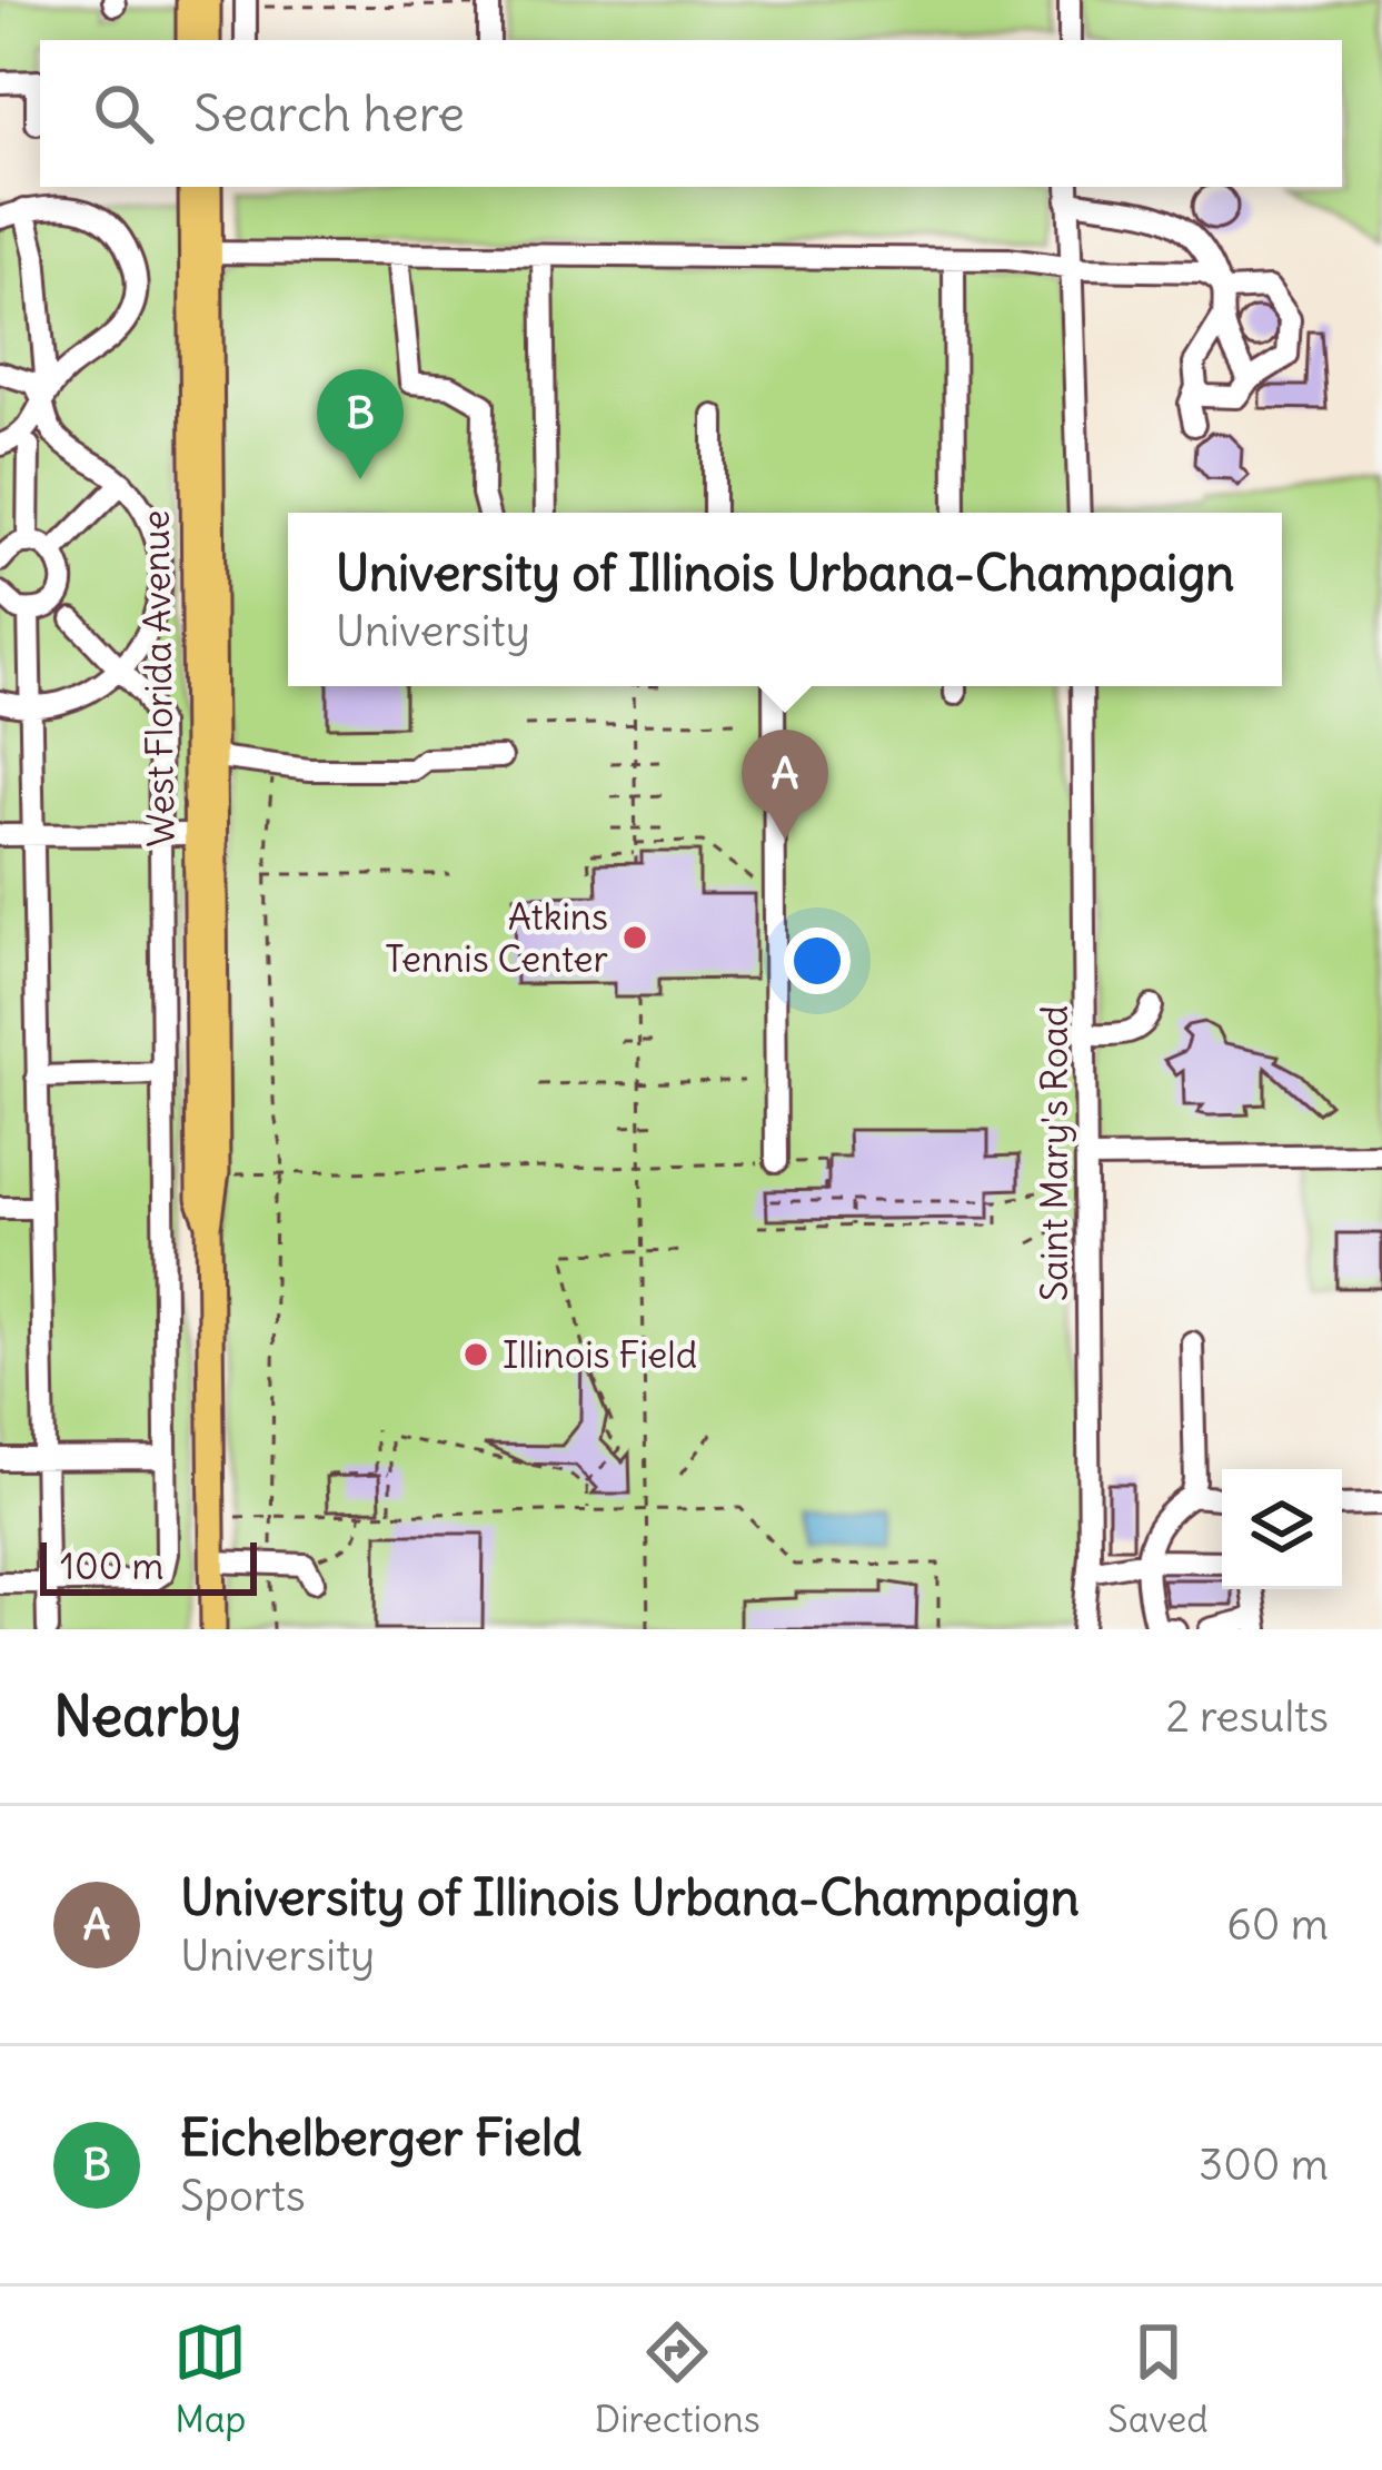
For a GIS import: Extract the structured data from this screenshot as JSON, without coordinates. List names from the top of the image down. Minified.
{"streets":{"main road":["West Florida Avenue"],"street":["Saint Mary's Road"]},"places":["Atkins Tennis Center","Illinois Field"],"scale_bar":"100 m","page":{"search":"Search here","pins":["B","A"],"popup":["University of Illinois Urbana-Champaign","University"],"scale":"100 m","heading":["Nearby","2 results"],"list":[{"mark":"A","name":"University of Illinois Urbana-Champaign","note":"University","value":"60 m"},{"mark":"B","name":"Eichelberger Field","note":"Sports","value":"300 m"}],"nav":["Map","Directions","Saved"]}}
